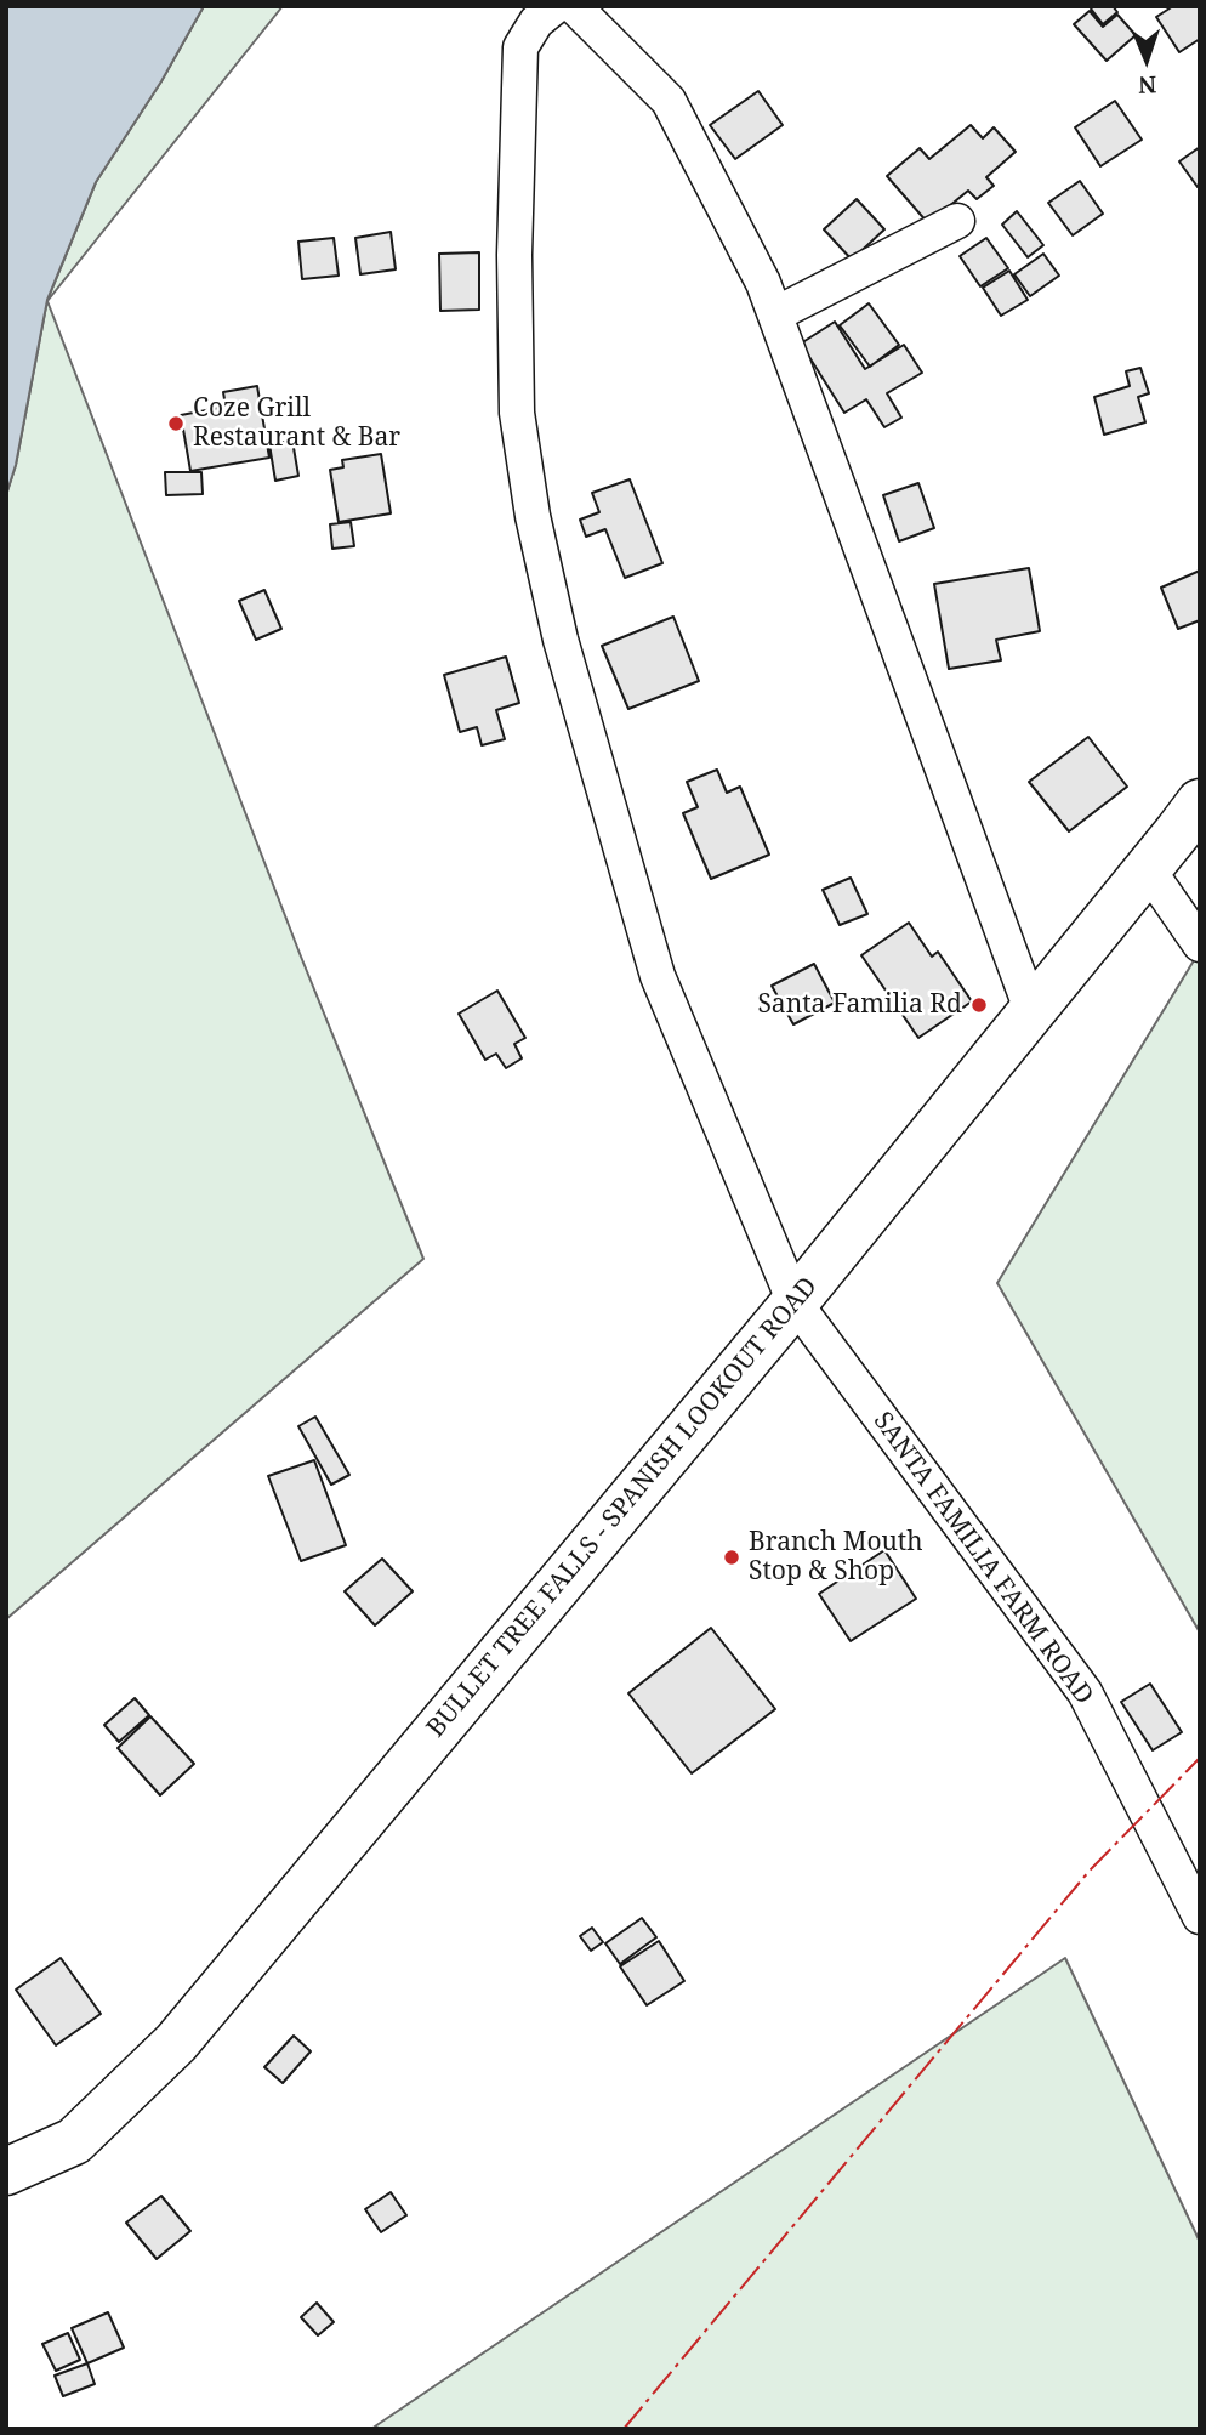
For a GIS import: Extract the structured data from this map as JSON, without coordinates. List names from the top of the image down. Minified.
{"streets":{"main road":["BULLET TREE FALLS - SPANISH LOOKOUT ROAD"],"street":["SANTA FAMILIA FARM ROAD"]},"crossings":[["BULLET TREE FALLS - SPANISH LOOKOUT ROAD","SANTA FAMILIA FARM ROAD"]],"places":["Coze Grill Restaurant & Bar","Santa Familia Rd","Branch Mouth Stop & Shop"],"north":"bottom"}
